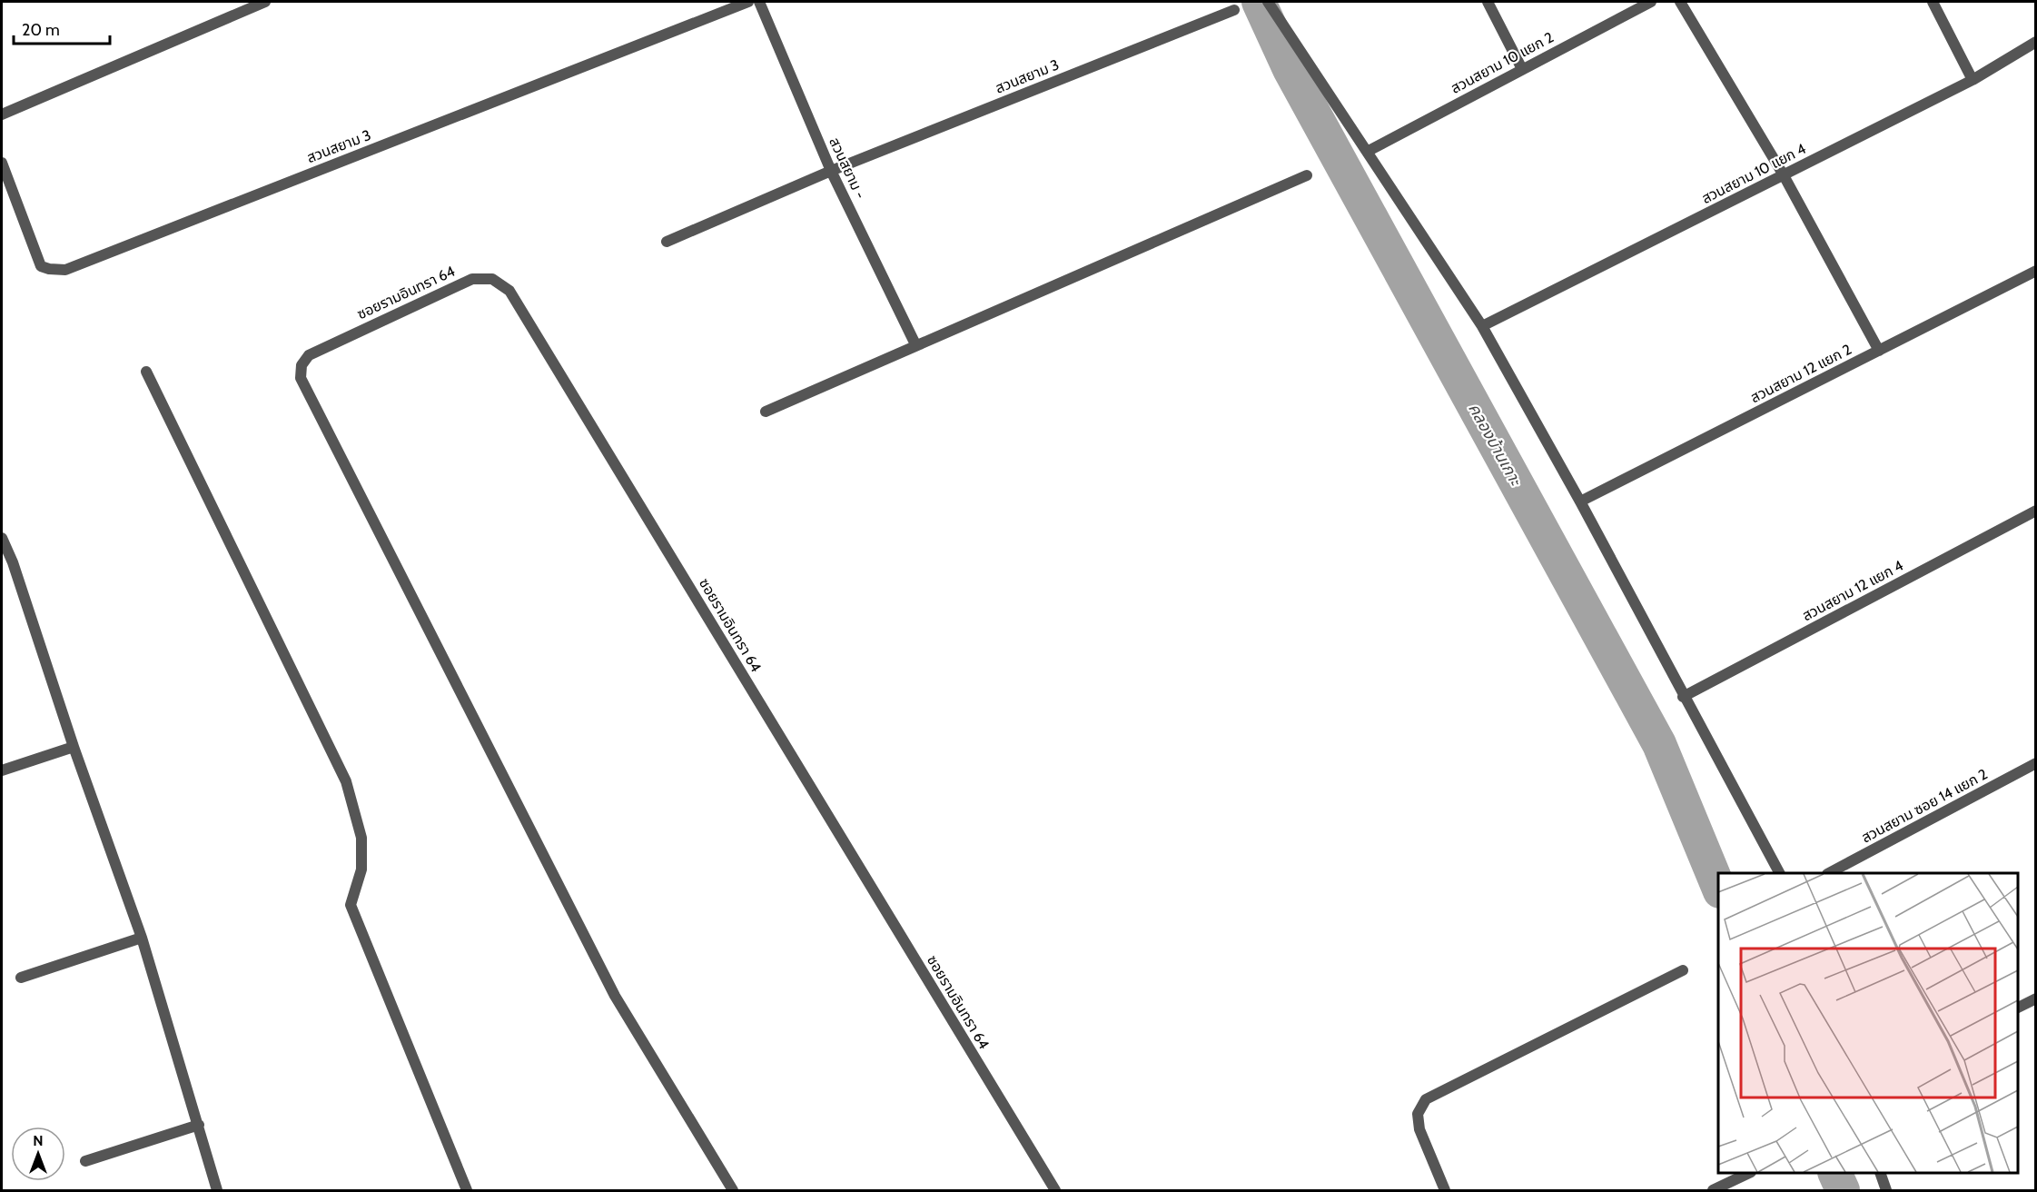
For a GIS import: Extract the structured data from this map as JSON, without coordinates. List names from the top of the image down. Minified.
{"streets":{"street":["สวนสยาม 10 แยก 2","สวนสยาม 3","สวนสยาม -","สวนสยาม 10 แยก 4","ซอยรามอินทรา 64","สวนสยาม 12 แยก 2","สวนสยาม 12 แยก 4","สวนสยาม ซอย 14 แยก 2"]},"crossings":[["สวนสยาม 3","สวนสยาม -"]],"water":["คลองบ้านเกาะ"],"scale_bar":"20 m","north":"top"}
